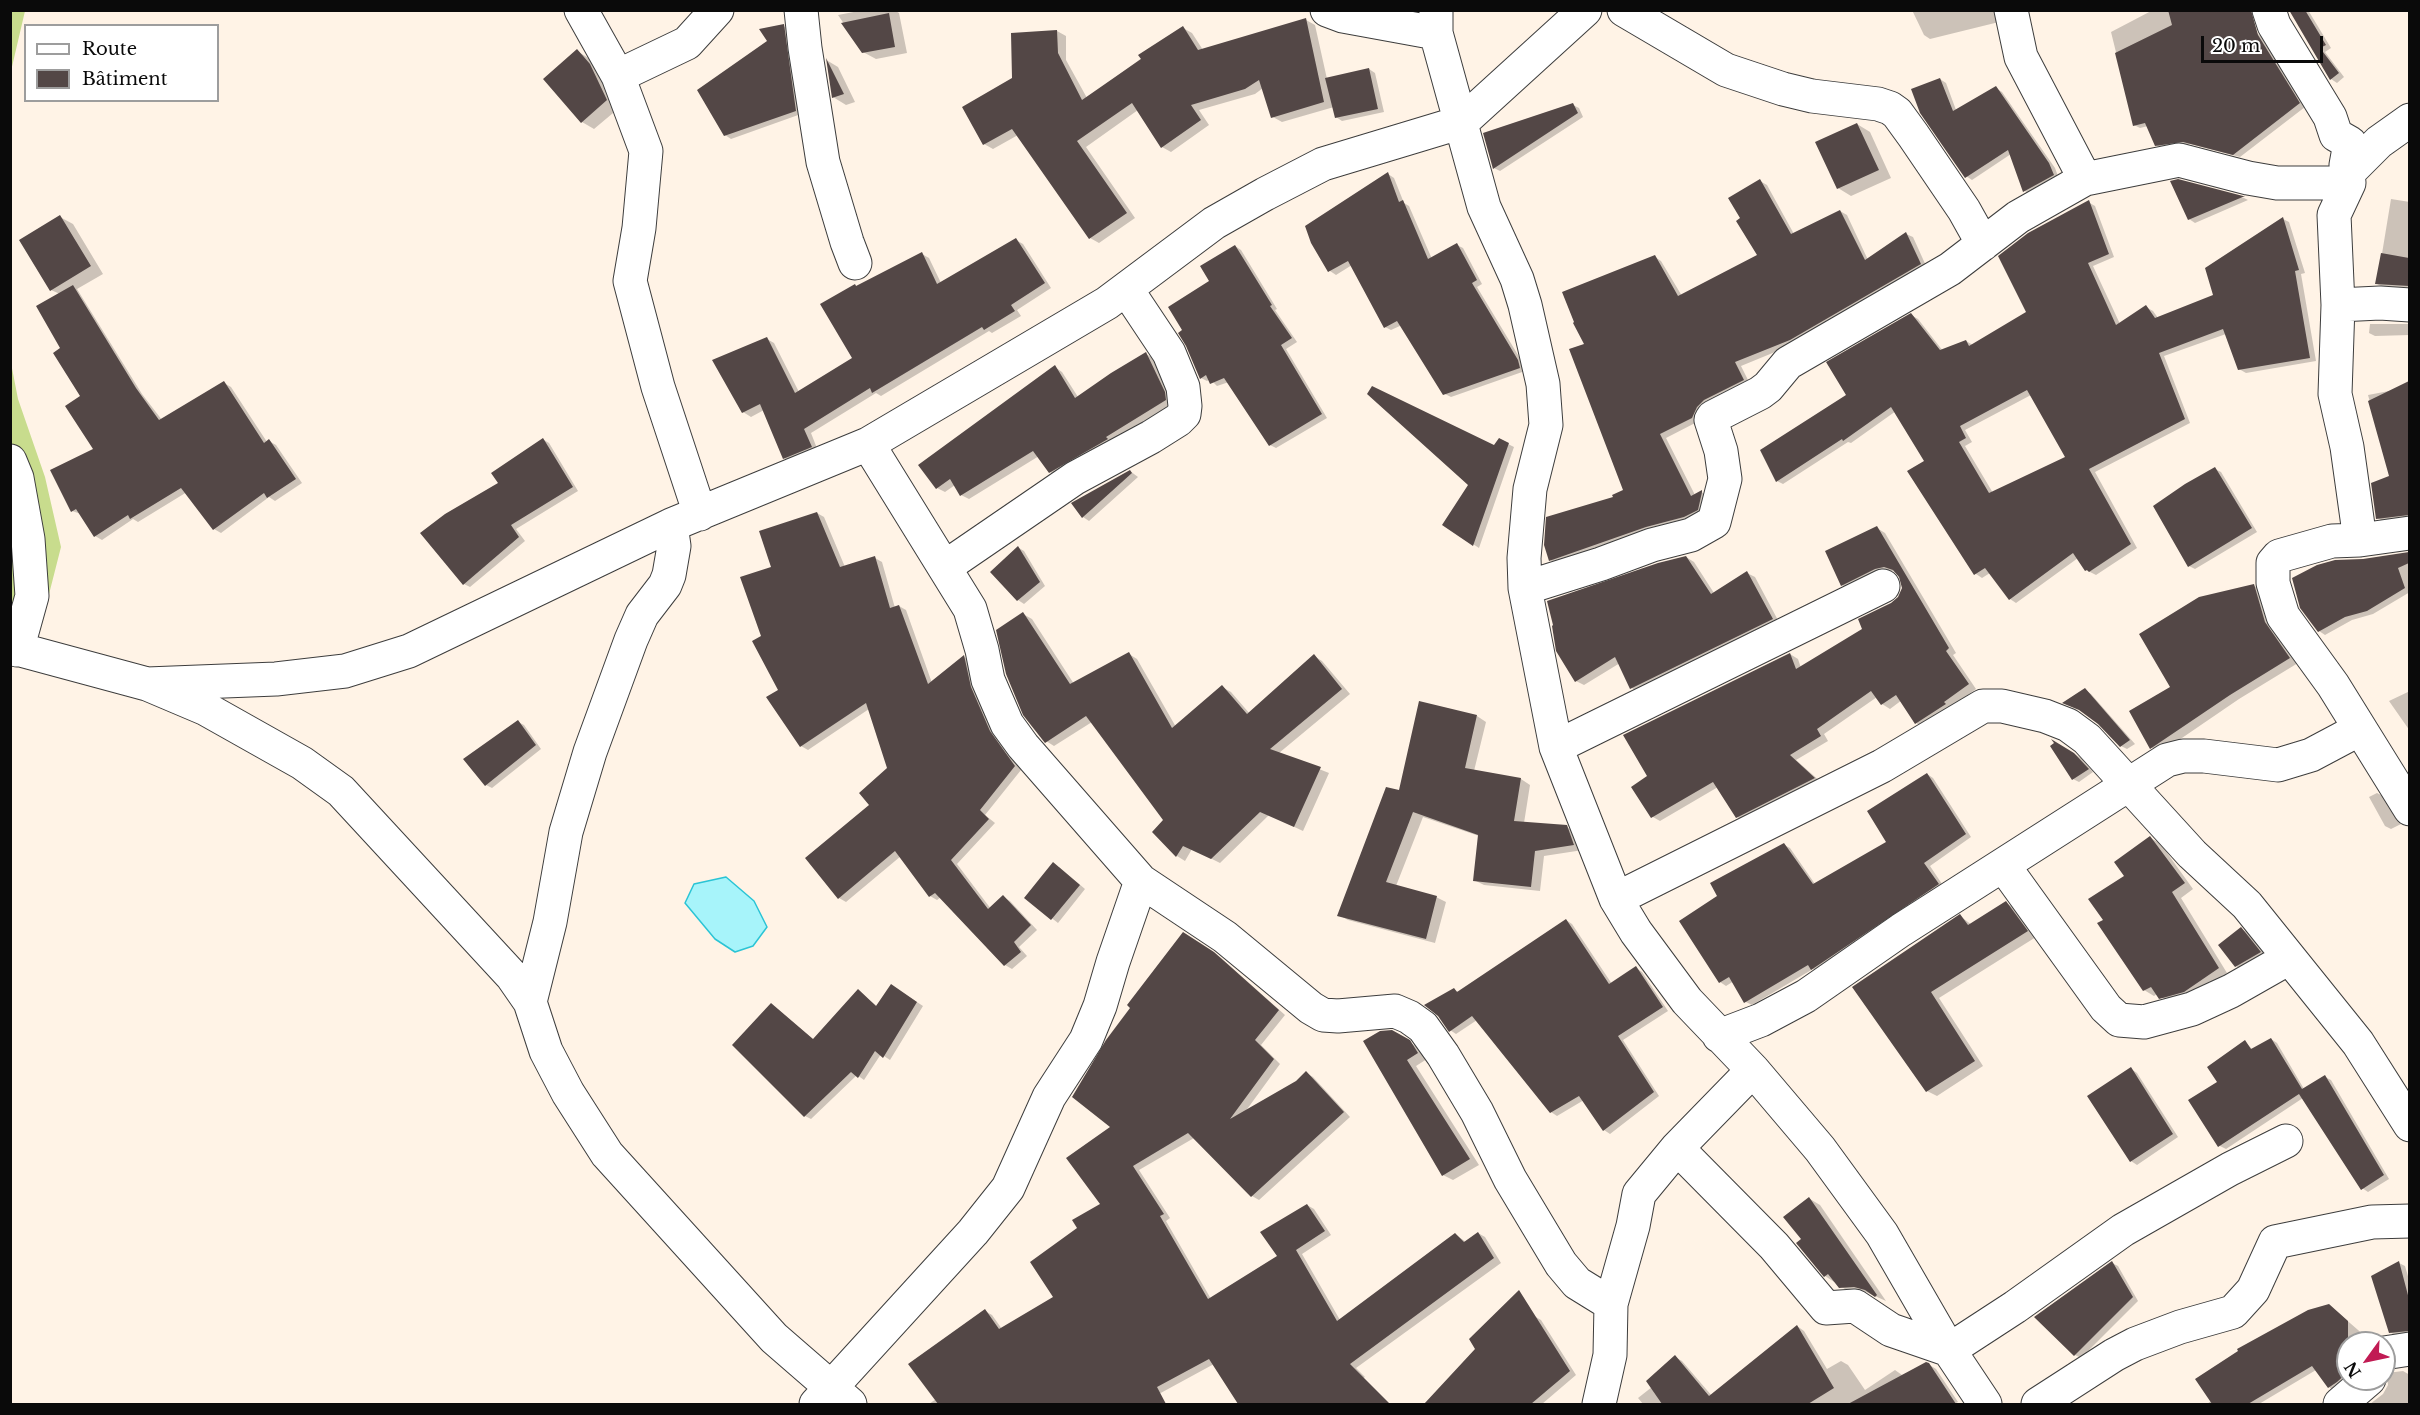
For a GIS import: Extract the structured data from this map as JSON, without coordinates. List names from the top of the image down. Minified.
{"legend":["Route","Bâtiment"],"scale_bar":"20 m","north":"bottom left"}
